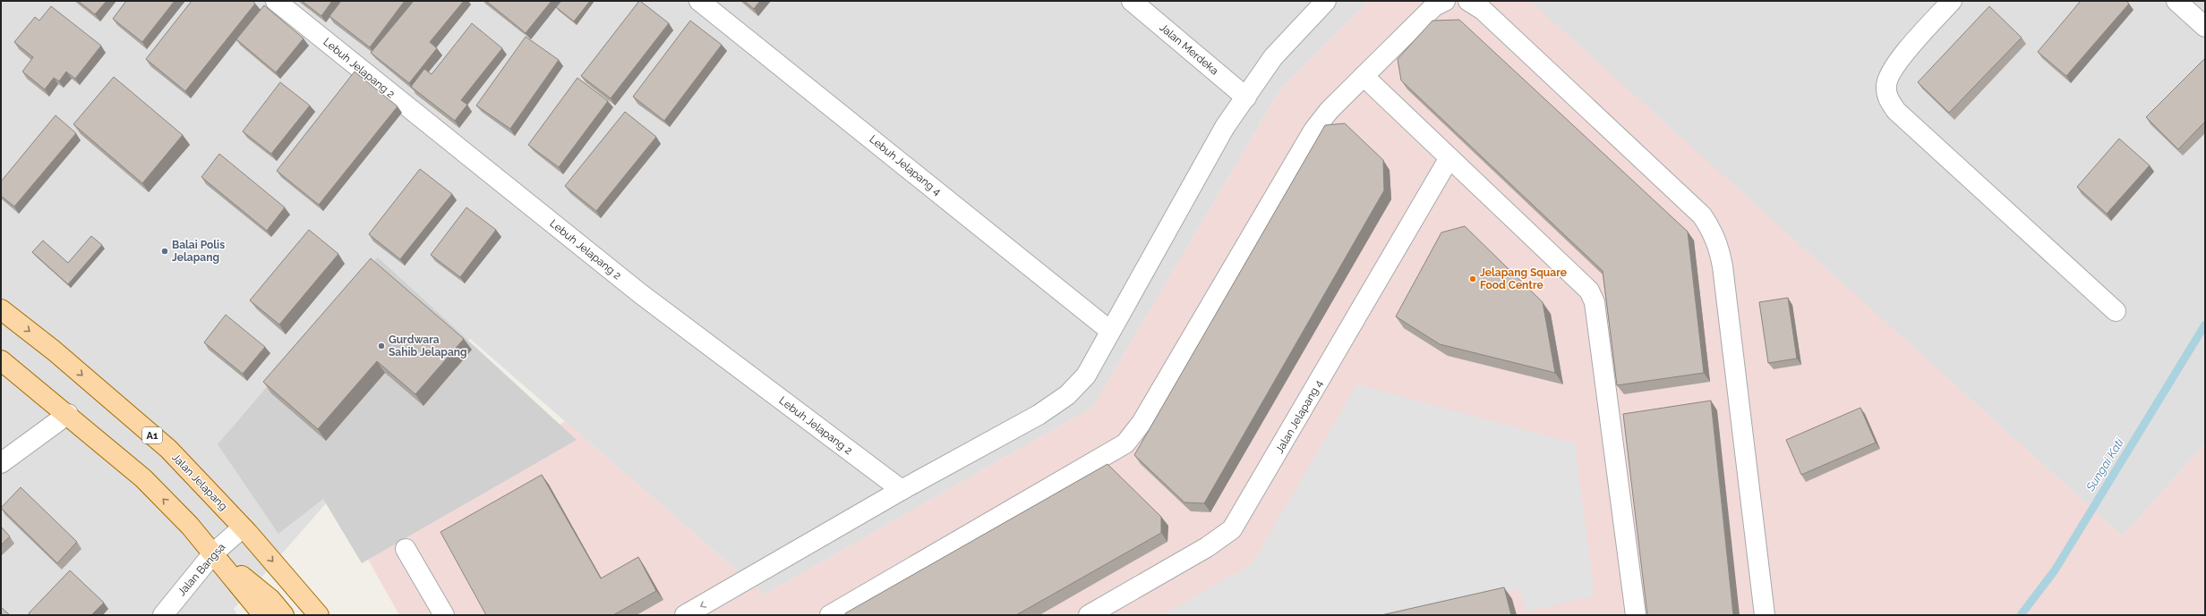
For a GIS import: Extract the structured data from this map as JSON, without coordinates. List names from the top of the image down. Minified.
{"streets":{"main road":["A1","Jalan Jelapang"],"street":["Jalan Merdeka","Lebuh Jelapang 2","Lebuh Jelapang 4","Jalan Jelapang 4","Jalan Bangsa"]},"crossings":[["Jalan Jelapang","Jalan Bangsa"]],"water":["Sungai Kati"],"places":["Balai Polis Jelapang","Jelapang Square Food Centre","Gurdwara Sahib Jelapang"]}
